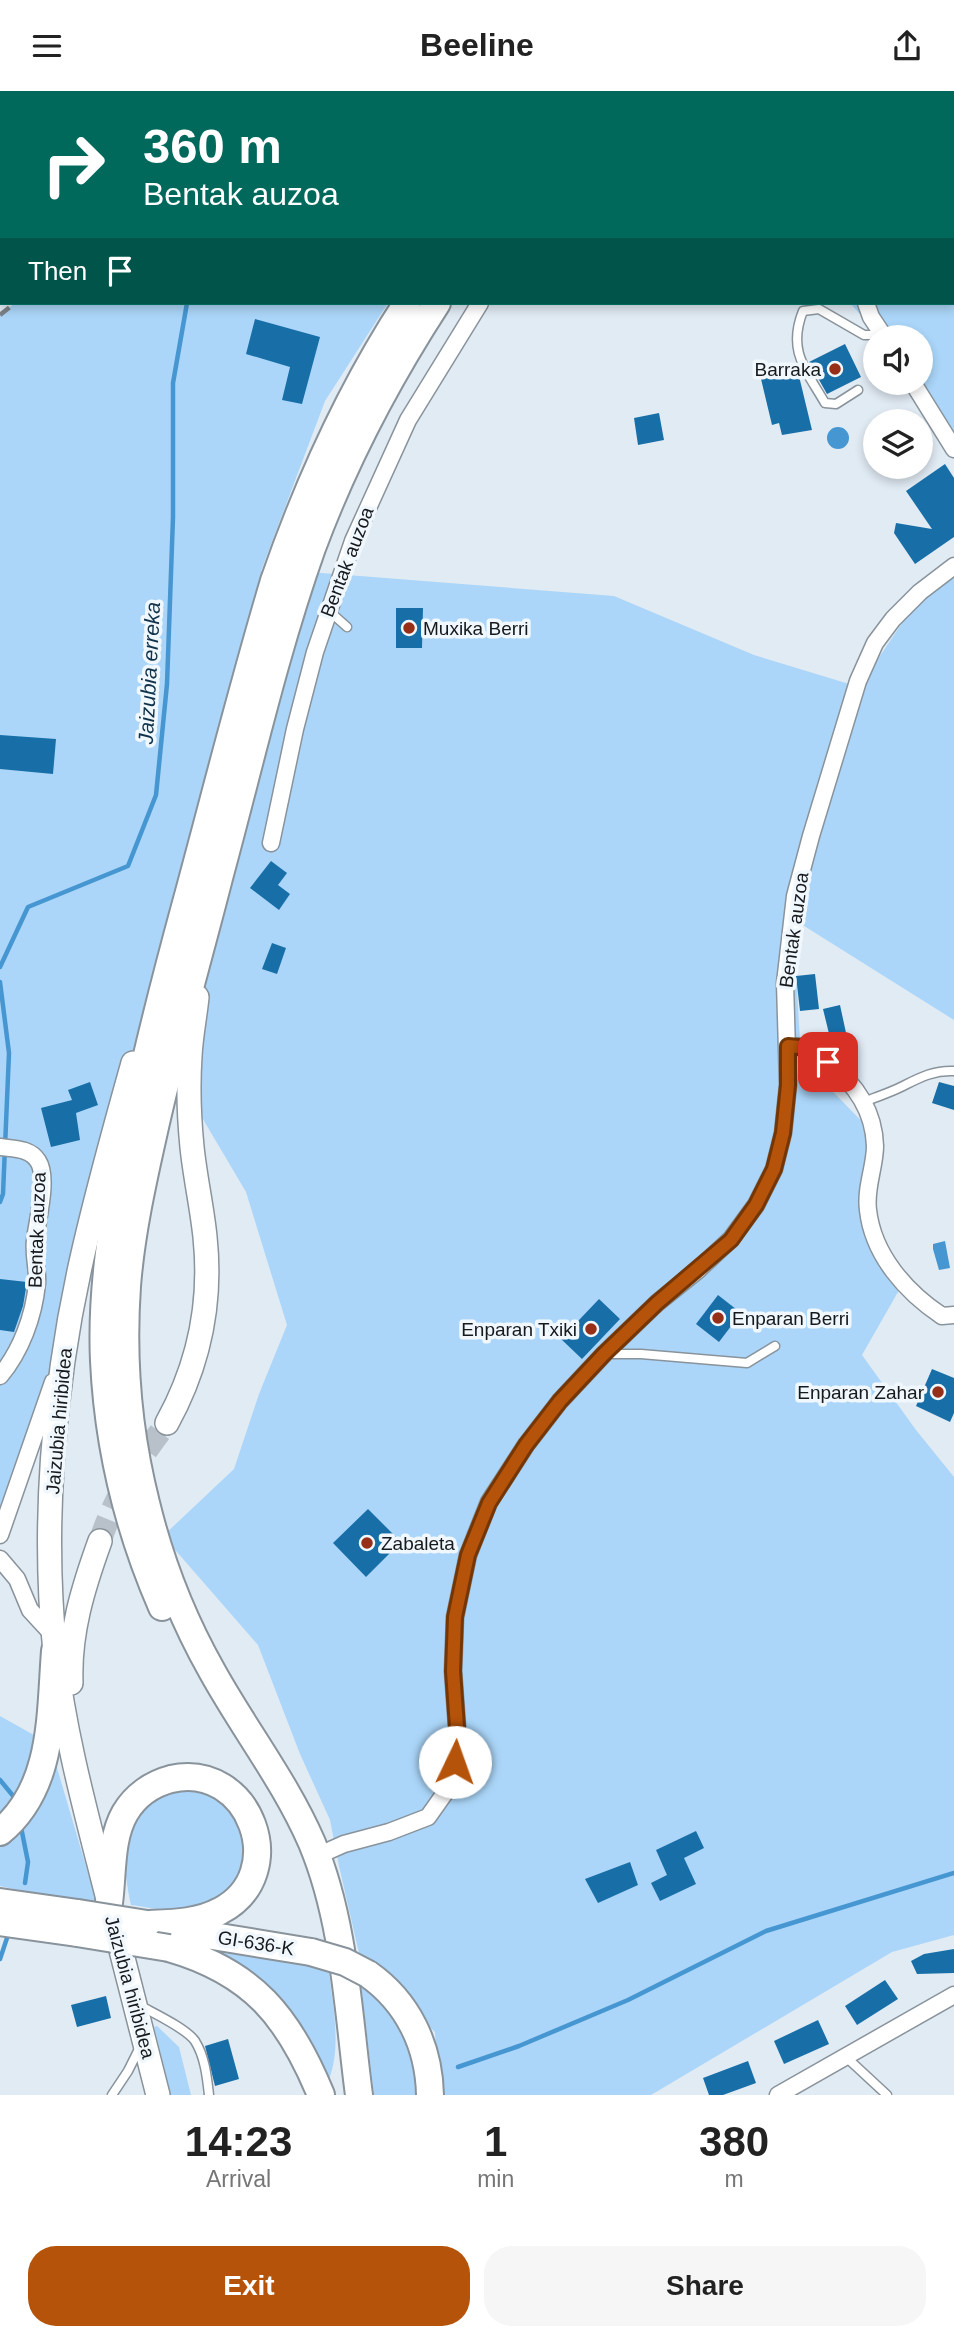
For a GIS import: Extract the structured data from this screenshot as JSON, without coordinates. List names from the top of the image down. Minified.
{"streets":{"main road":["Jaizubia hiribidea","GI-636-K"],"street":["Bentak auzoa"]},"water":["Jaizubia erreka"],"places":["Barraka","Muxika Berri","Enparan Berri","Enparan Txiki","Enparan Zahar","Zabaleta"],"page":{"header":"Beeline","turn":["360 m","Bentak auzoa"],"then":"Then","eta":["14:23","Arrival","1","min","380","m"],"buttons":["Exit","Share"]}}
